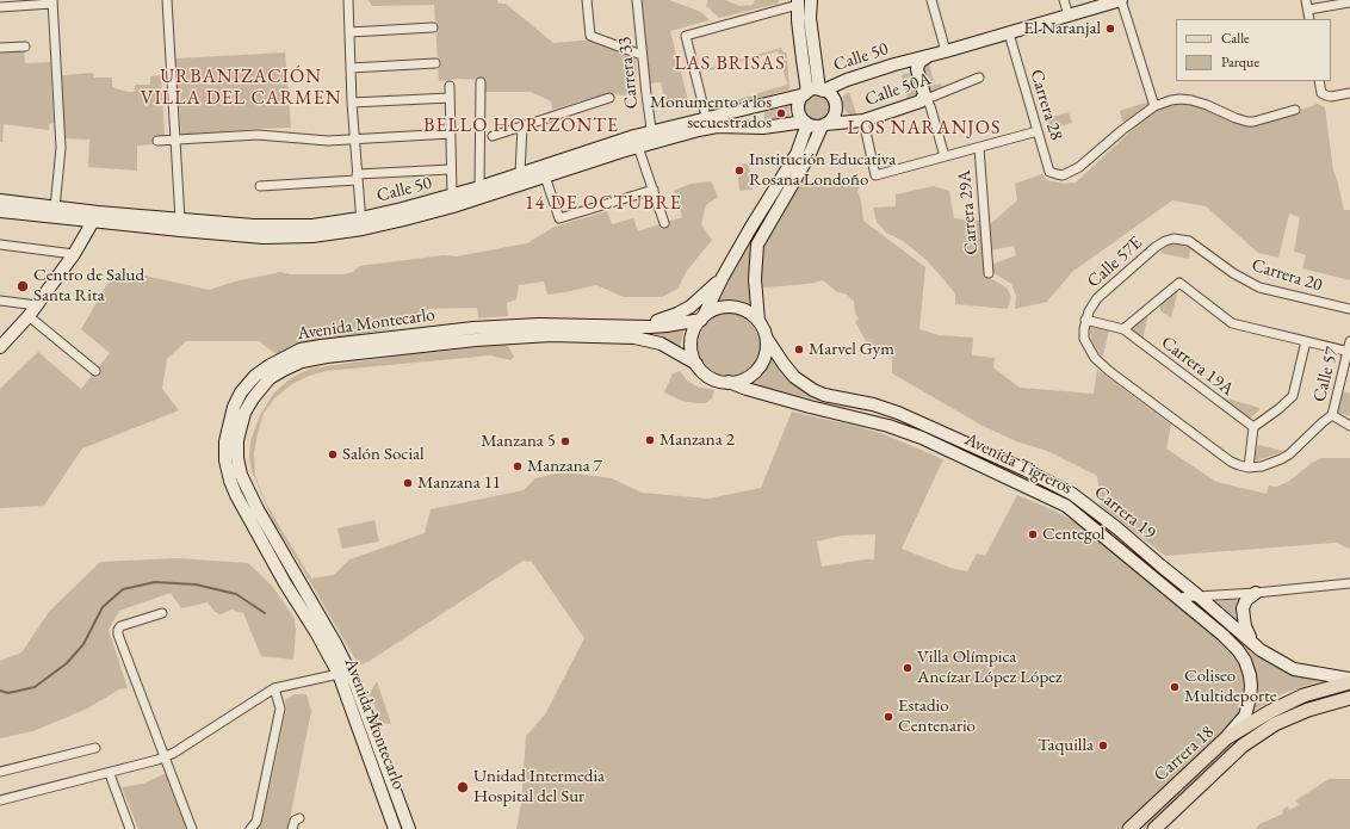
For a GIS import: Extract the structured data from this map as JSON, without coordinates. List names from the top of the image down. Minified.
{"streets":{"main road":["Calle 50","Calle 50A","Avenida Montecarlo","Avenida Tigreros","Carrera 19","Carrera 18"],"street":["Carrera 33","Carrera 28","Carrera 29A","Calle 57E","Carrera 20","Carrera 19A","Calle 57"]},"crossings":[["Calle 50","Carrera 33"],["Calle 50","Calle 50A"],["Calle 50","Carrera 28"],["Calle 57E","Carrera 20"],["Avenida Montecarlo","Avenida Tigreros"],["Avenida Montecarlo","Carrera 19"],["Avenida Tigreros","Carrera 19"],["Avenida Tigreros","Carrera 18"]],"districts":["LAS BRISAS","URBANIZACIÓN VILLA DEL CARMEN","BELLO HORIZONTE","LOS NARANJOS","14 DE OCTUBRE"],"places":["El Naranjal","Monumento a los secuestrados","Institución Educativa Rosana Londoño","Centro de Salud Santa Rita","Marvel Gym","Manzana 2","Manzana 5","Salón Social","Manzana 7","Manzana 11","Centegol","Villa Olímpica Ancízar López López","Coliseo Multideporte","Estadio Centenario","Taquilla","Unidad Intermedia Hospital del Sur"],"legend":["Calle","Parque"]}
